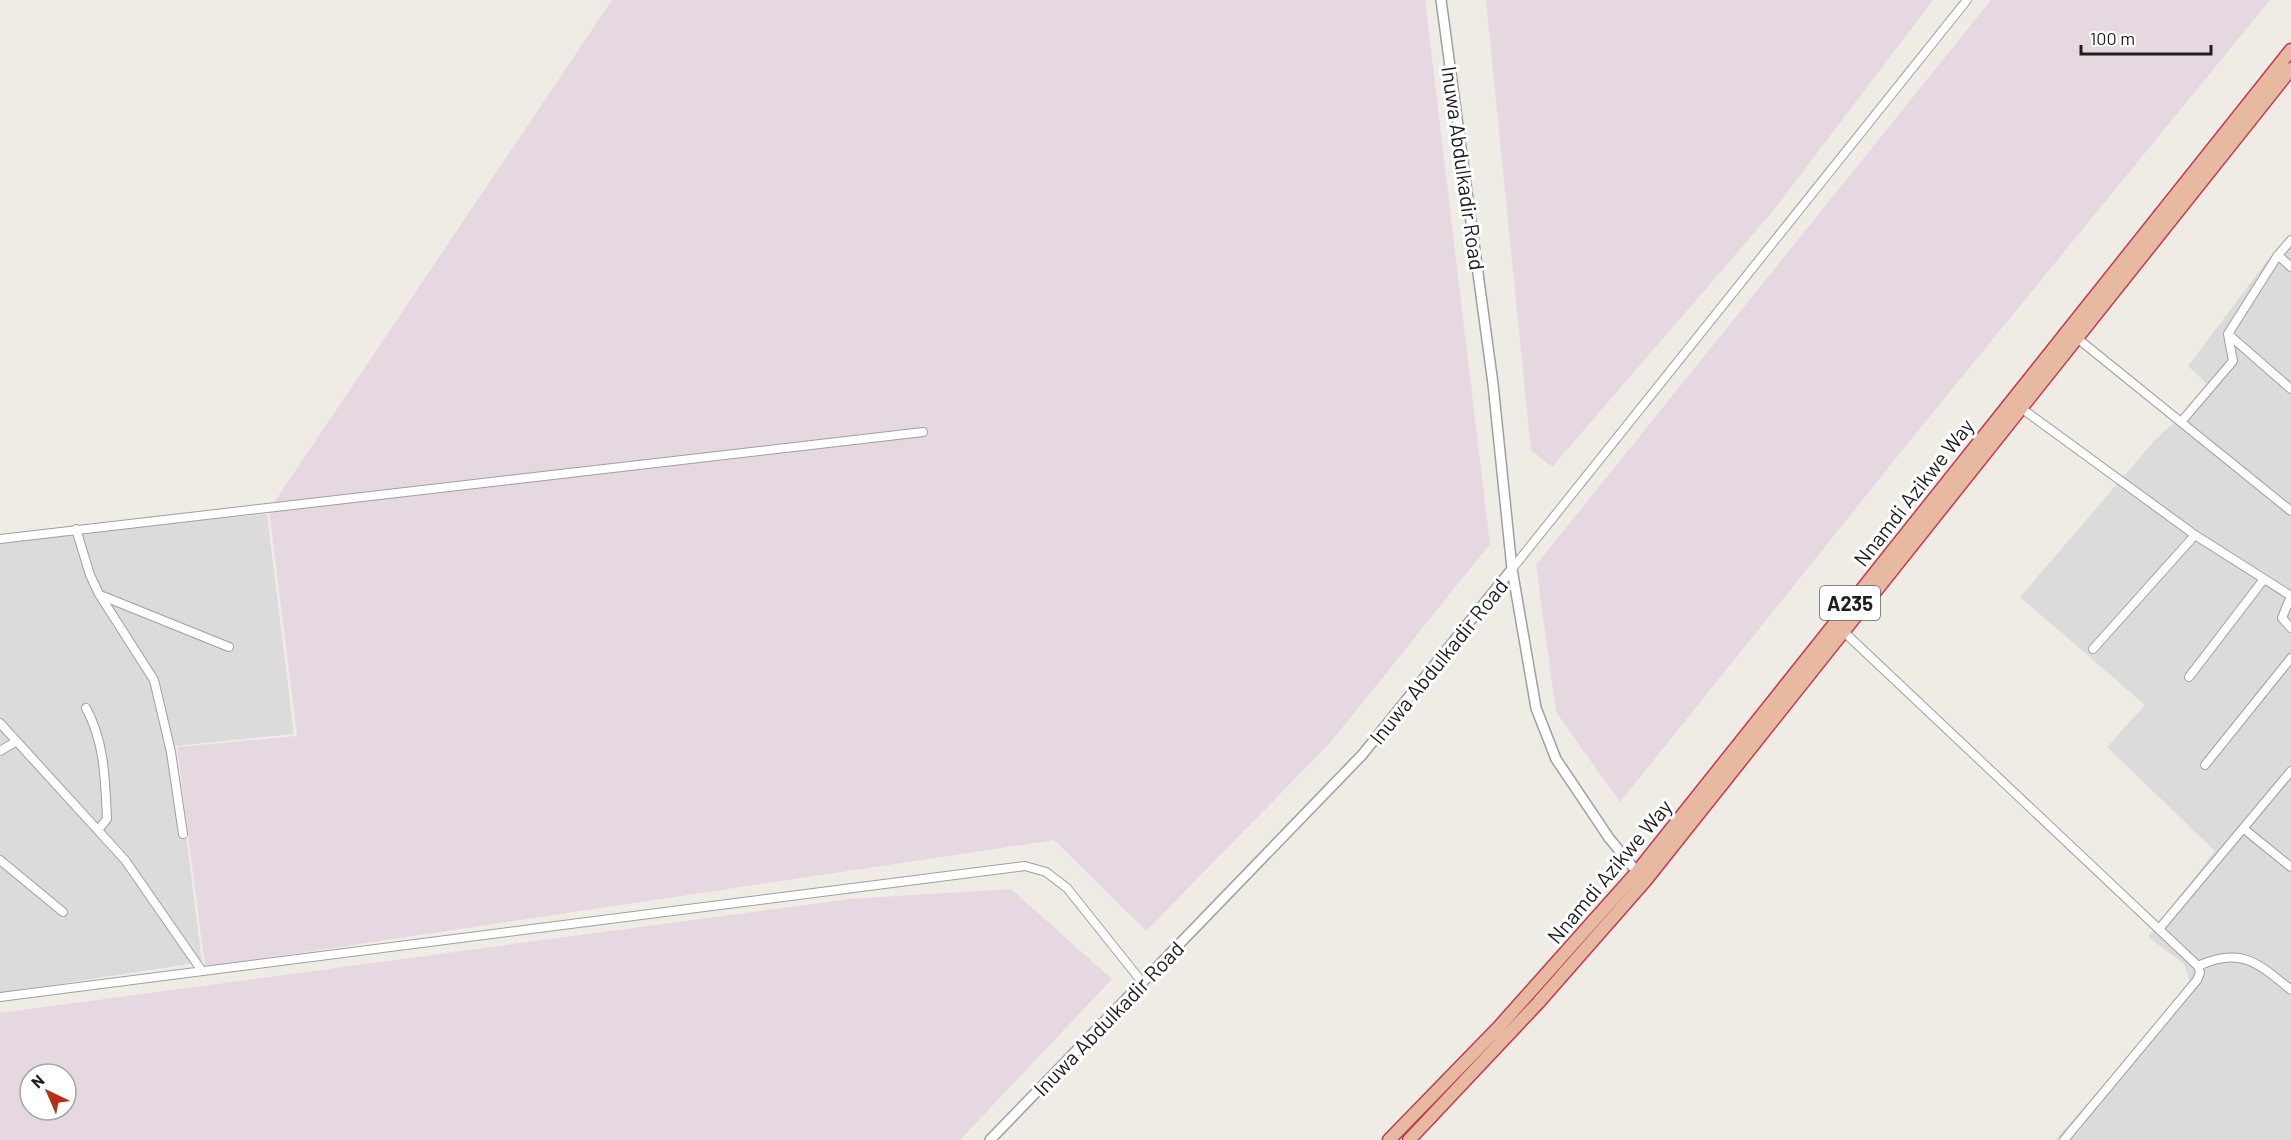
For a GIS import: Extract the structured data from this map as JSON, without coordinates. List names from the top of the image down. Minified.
{"streets":{"highway":["Nnamdi Azikwe Way","A235"],"street":["Inuwa Abdulkadir Road"]},"scale_bar":"100 m","north":"top left"}
